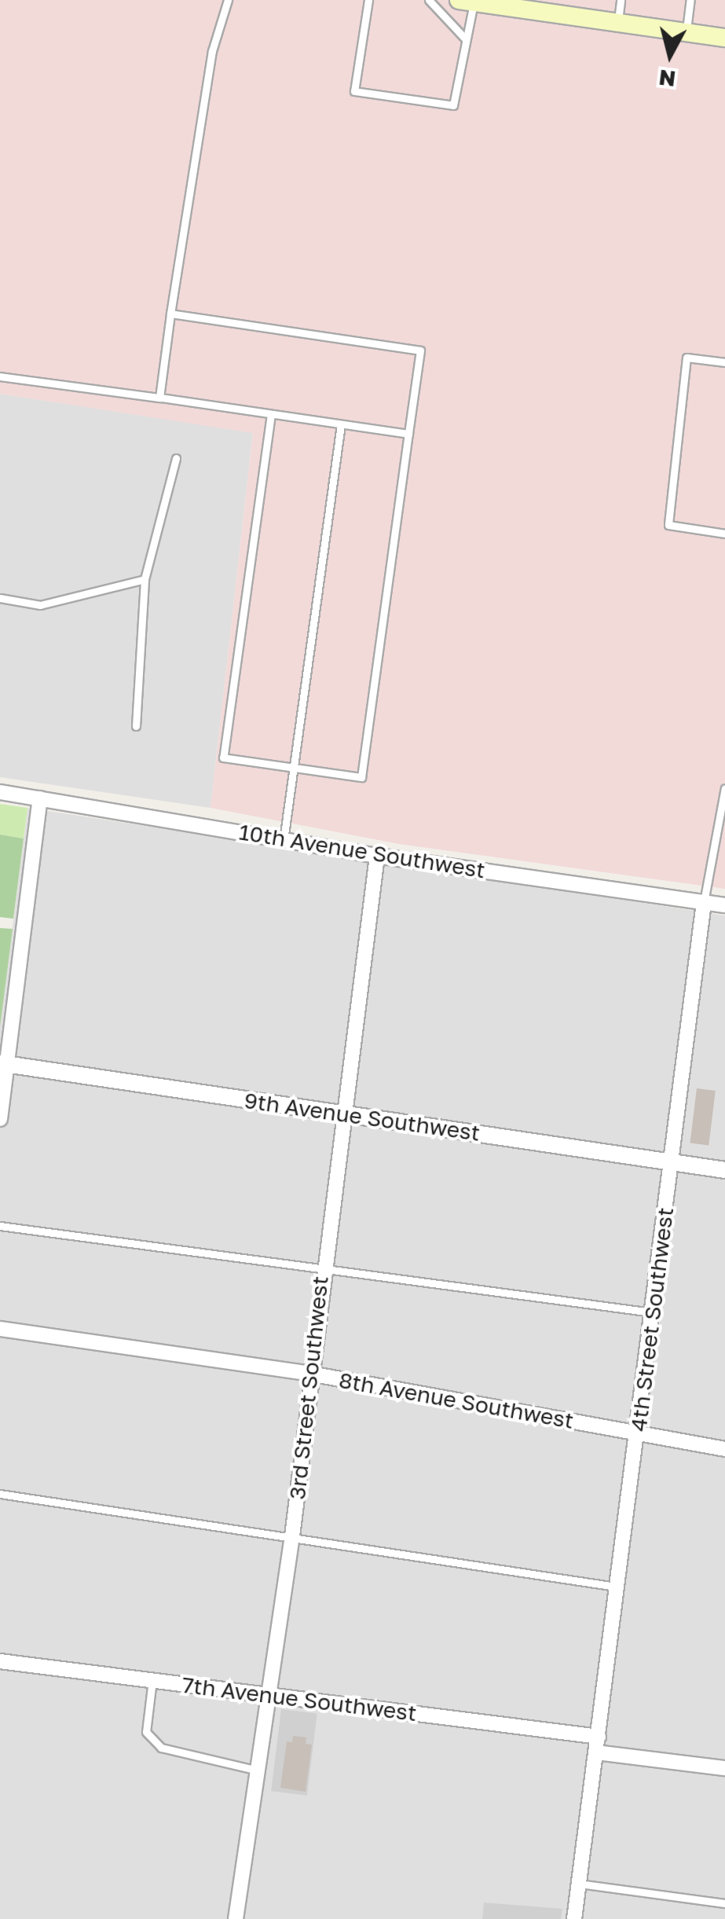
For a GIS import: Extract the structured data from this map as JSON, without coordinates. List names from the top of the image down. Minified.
{"streets":{"street":["10th Avenue Southwest","9th Avenue Southwest","4th Street Southwest","3rd Street Southwest","8th Avenue Southwest","7th Avenue Southwest"]},"crossings":[["10th Avenue Southwest","4th Street Southwest"],["10th Avenue Southwest","3rd Street Southwest"],["9th Avenue Southwest","4th Street Southwest"],["9th Avenue Southwest","3rd Street Southwest"],["4th Street Southwest","8th Avenue Southwest"],["4th Street Southwest","7th Avenue Southwest"],["3rd Street Southwest","8th Avenue Southwest"],["3rd Street Southwest","7th Avenue Southwest"]],"north":"bottom"}
